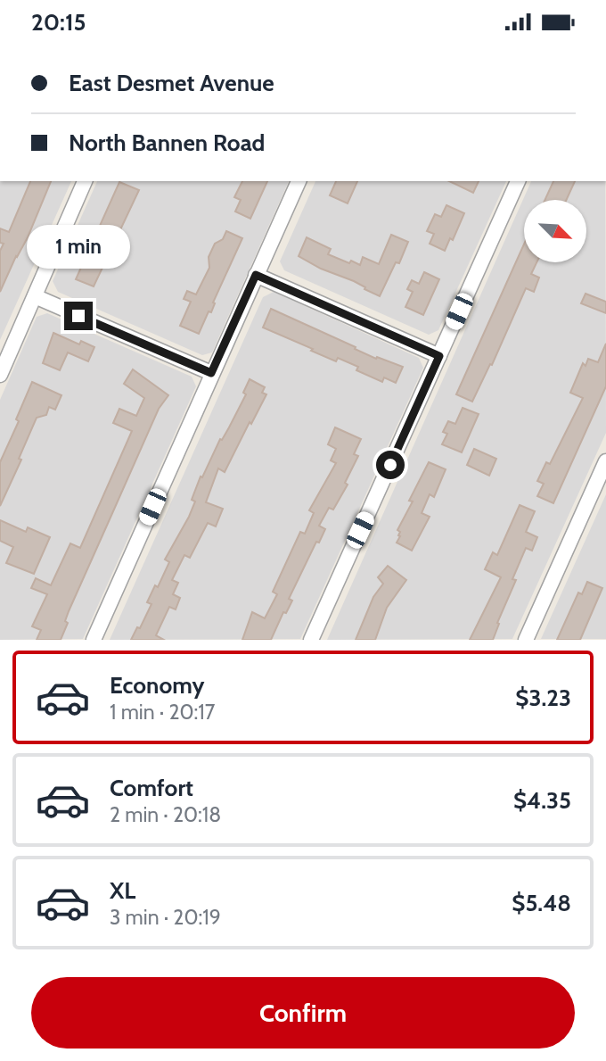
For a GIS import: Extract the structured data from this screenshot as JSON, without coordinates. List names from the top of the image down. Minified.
{"north":"bottom right","page":{"status":"20:15","banner":["East Desmet Avenue","North Bannen Road"],"bubble":"1 min","list":[{"name":"Economy","note":"1 min · 20:17","value":"$3.23"},{"name":"Comfort","note":"2 min · 20:18","value":"$4.35"},{"name":"XL","note":"3 min · 20:19","value":"$5.48"}],"buttons":"Confirm"}}
